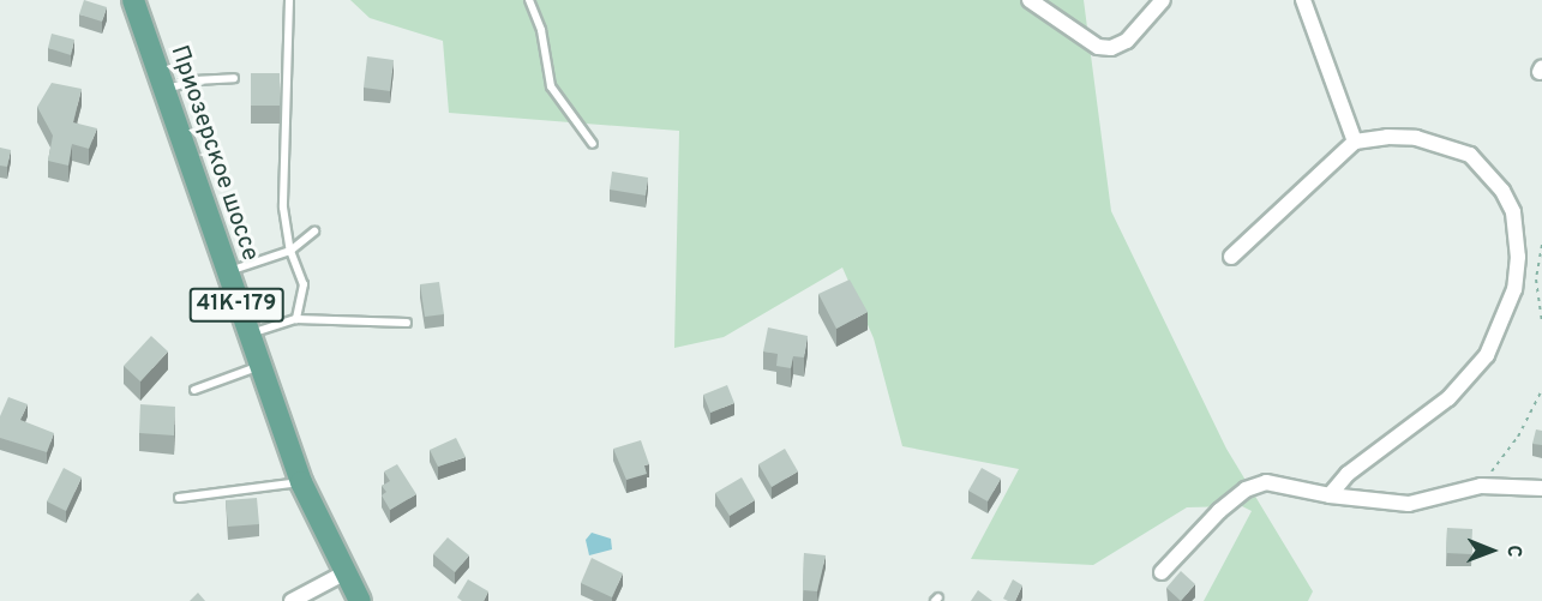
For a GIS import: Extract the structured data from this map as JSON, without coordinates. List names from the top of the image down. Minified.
{"streets":{"main road":["Приозерское шоссе","41К-179"]},"north":"right"}
